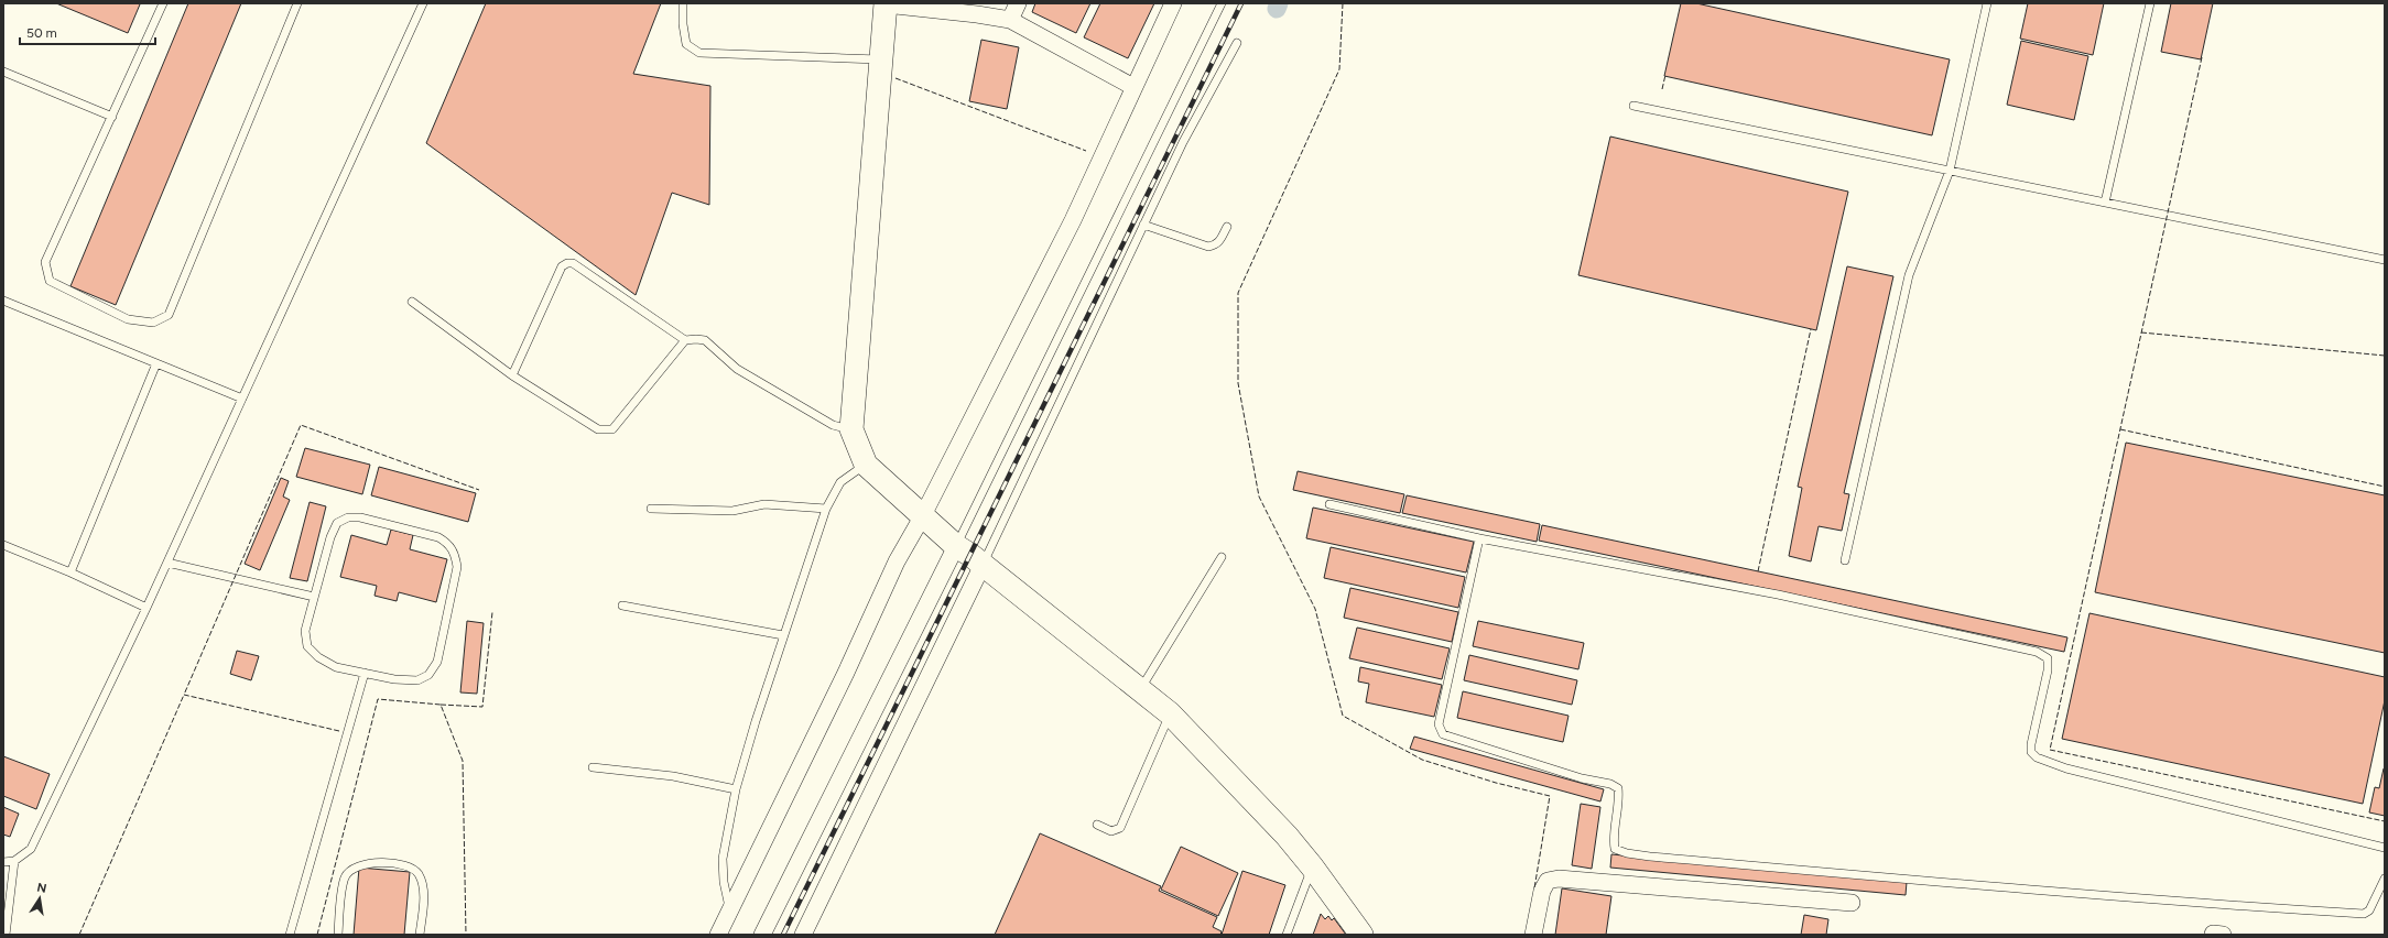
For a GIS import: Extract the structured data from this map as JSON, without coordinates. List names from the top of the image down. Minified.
{"scale_bar":"50 m","north":"top"}
